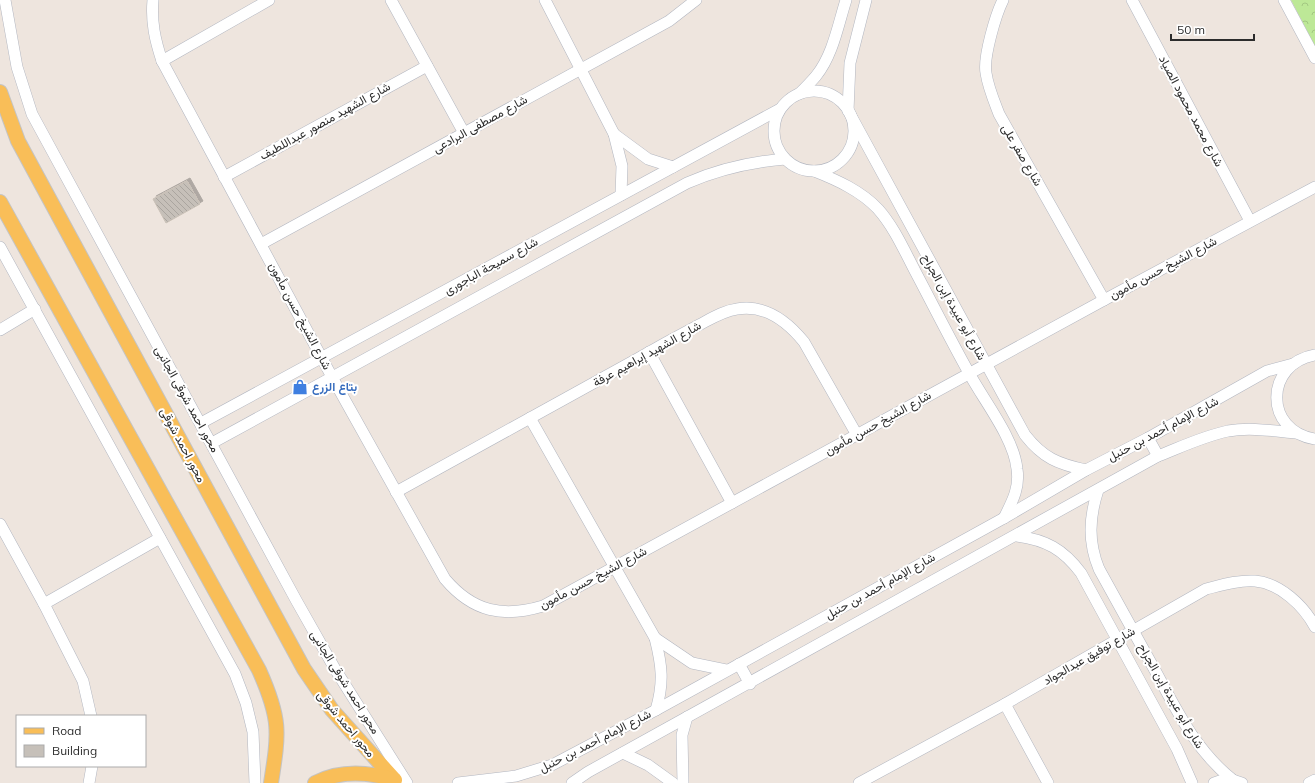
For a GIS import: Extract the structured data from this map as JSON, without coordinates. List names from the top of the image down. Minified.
{"streets":{"main road":["محور احمد شوقى"],"street":["شارع محمد محمود الصياد","شارع الشهيد منصور عبداللطيف","شارع مصطفى البرادعى","شارع صفر على","شارع سميحة الباجورى","شارع الشيخ حسن مأمون","شارع أبو عبيدة إبن الجراح","شارع الشهيد إبراهيم عرفة","محور احمد شوقى الجانبى","شارع الإمام أحمد بن حنبل","شارع توفيق عبدالجواد"]},"crossings":[["شارع محمد محمود الصياد","شارع الشيخ حسن مأمون"],["شارع الشهيد منصور عبداللطيف","شارع الشيخ حسن مأمون"],["شارع مصطفى البرادعى","شارع الشيخ حسن مأمون"],["شارع صفر على","شارع الشيخ حسن مأمون"],["شارع سميحة الباجورى","شارع الشيخ حسن مأمون"],["شارع سميحة الباجورى","شارع أبو عبيدة إبن الجراح"],["شارع سميحة الباجورى","محور احمد شوقى الجانبى"],["شارع الشيخ حسن مأمون","شارع أبو عبيدة إبن الجراح"],["شارع الشيخ حسن مأمون","شارع الشهيد إبراهيم عرفة"],["شارع أبو عبيدة إبن الجراح","شارع الإمام أحمد بن حنبل"],["شارع أبو عبيدة إبن الجراح","شارع توفيق عبدالجواد"],["محور احمد شوقى الجانبى","محور احمد شوقى"]],"places":{"shop":["بتاع الزرع"]},"legend":["Road","Building"],"scale_bar":"50 m"}
